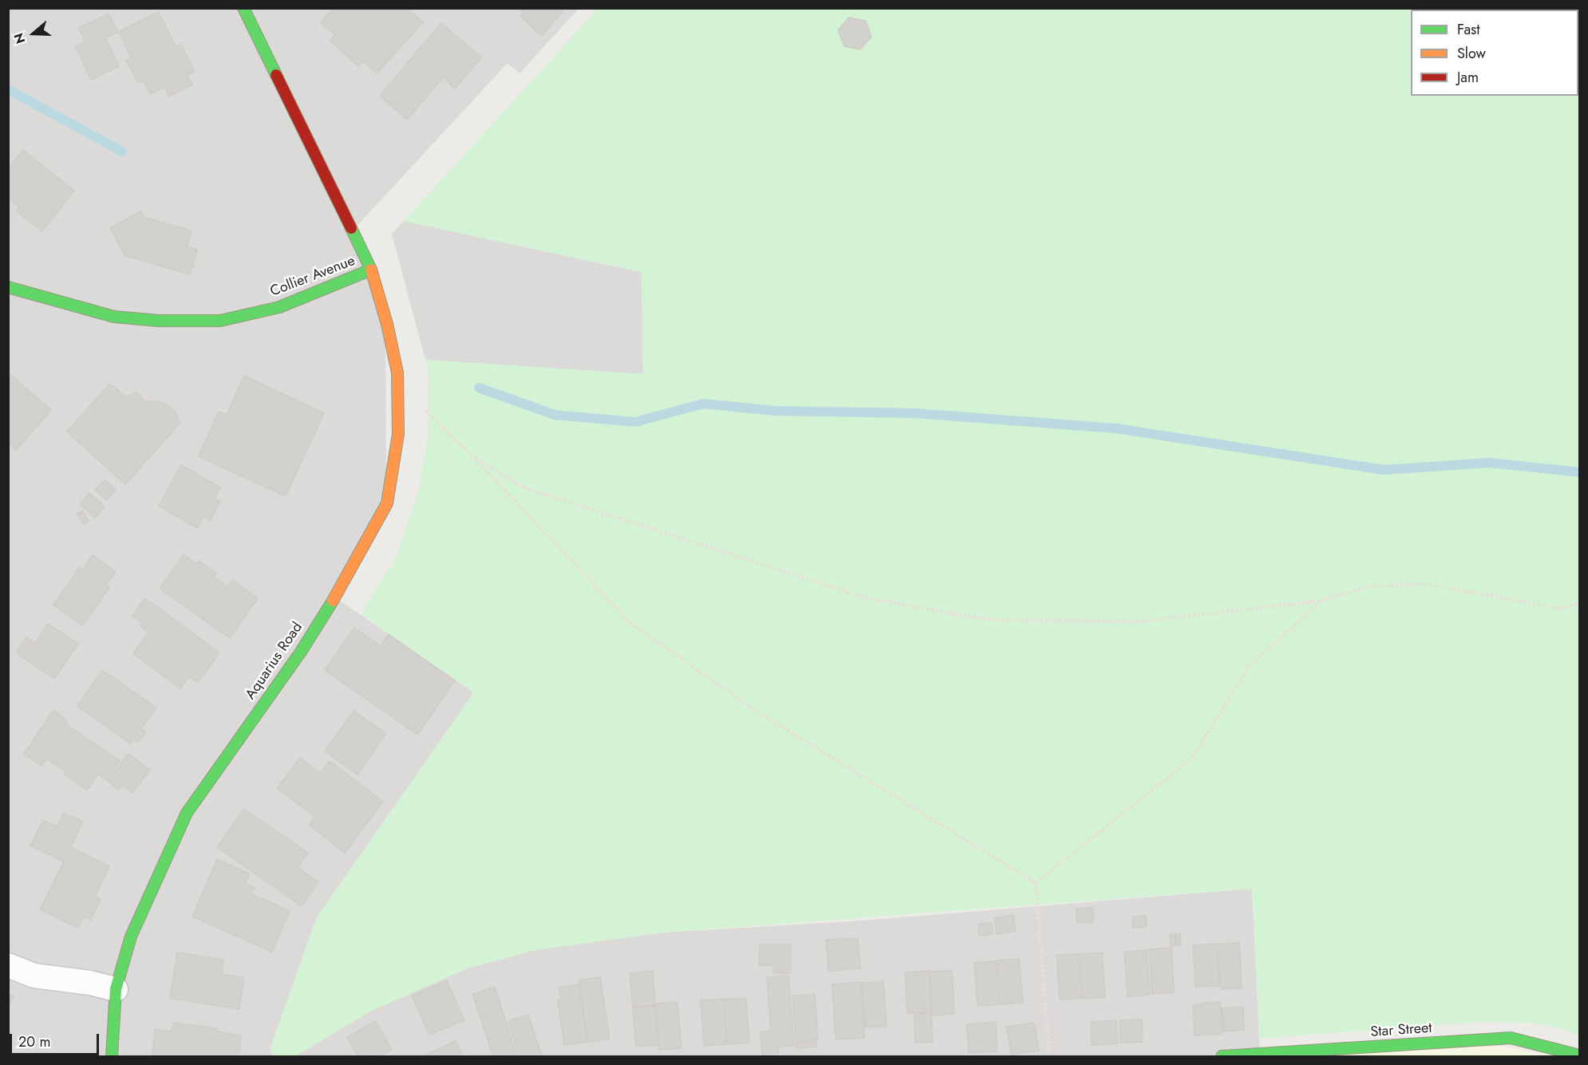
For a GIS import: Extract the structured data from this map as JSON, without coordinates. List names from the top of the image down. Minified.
{"streets":{"street":["Collier Avenue","Aquarius Road","Star Street"]},"crossings":[["Collier Avenue","Aquarius Road"]],"legend":["Fast","Slow","Jam"],"scale_bar":"20 m","north":"left"}
